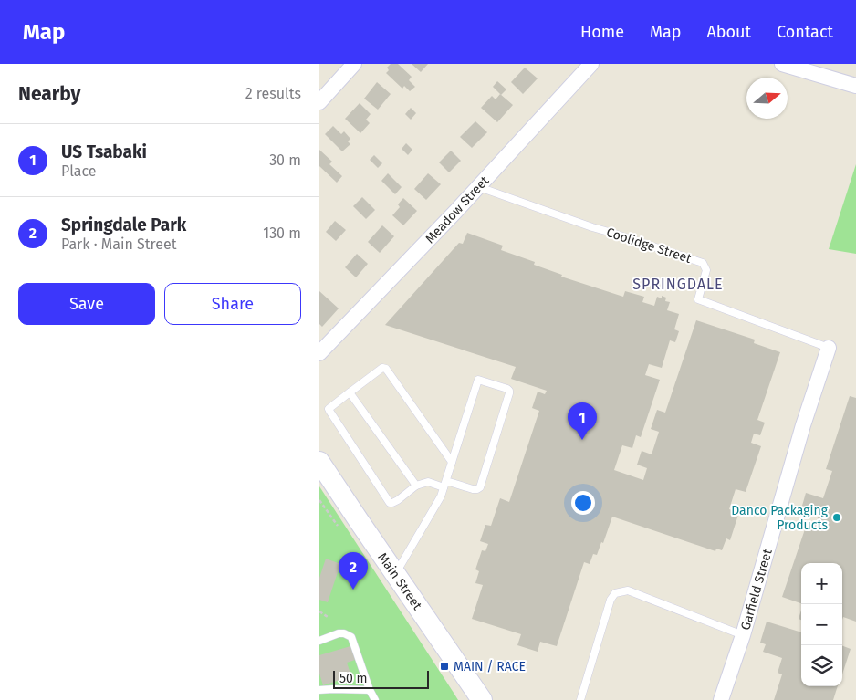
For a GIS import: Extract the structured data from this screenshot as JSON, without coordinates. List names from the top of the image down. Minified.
{"streets":{"main road":["Main Street"],"street":["Meadow Street","Garfield Street"],"lane":["Coolidge Street"]},"crossings":[["Meadow Street","Coolidge Street"],["Coolidge Street","Garfield Street"]],"districts":["SPRINGDALE"],"places":{"other":["Danco Packaging Products"],"transit":["MAIN / RACE"]},"scale_bar":"50 m","north":"right","page":{"header":"Map","nav":["Home","Map","About","Contact"],"heading":["Nearby","2 results"],"list":[{"mark":"1","name":"US Tsabaki","note":"Place","value":"30 m"},{"mark":"2","name":"Springdale Park","note":"Park · Main Street","value":"130 m"}],"buttons":["Save","Share"],"pins":["1","2"],"map_buttons":["+","−"],"scale":"50 m"}}
